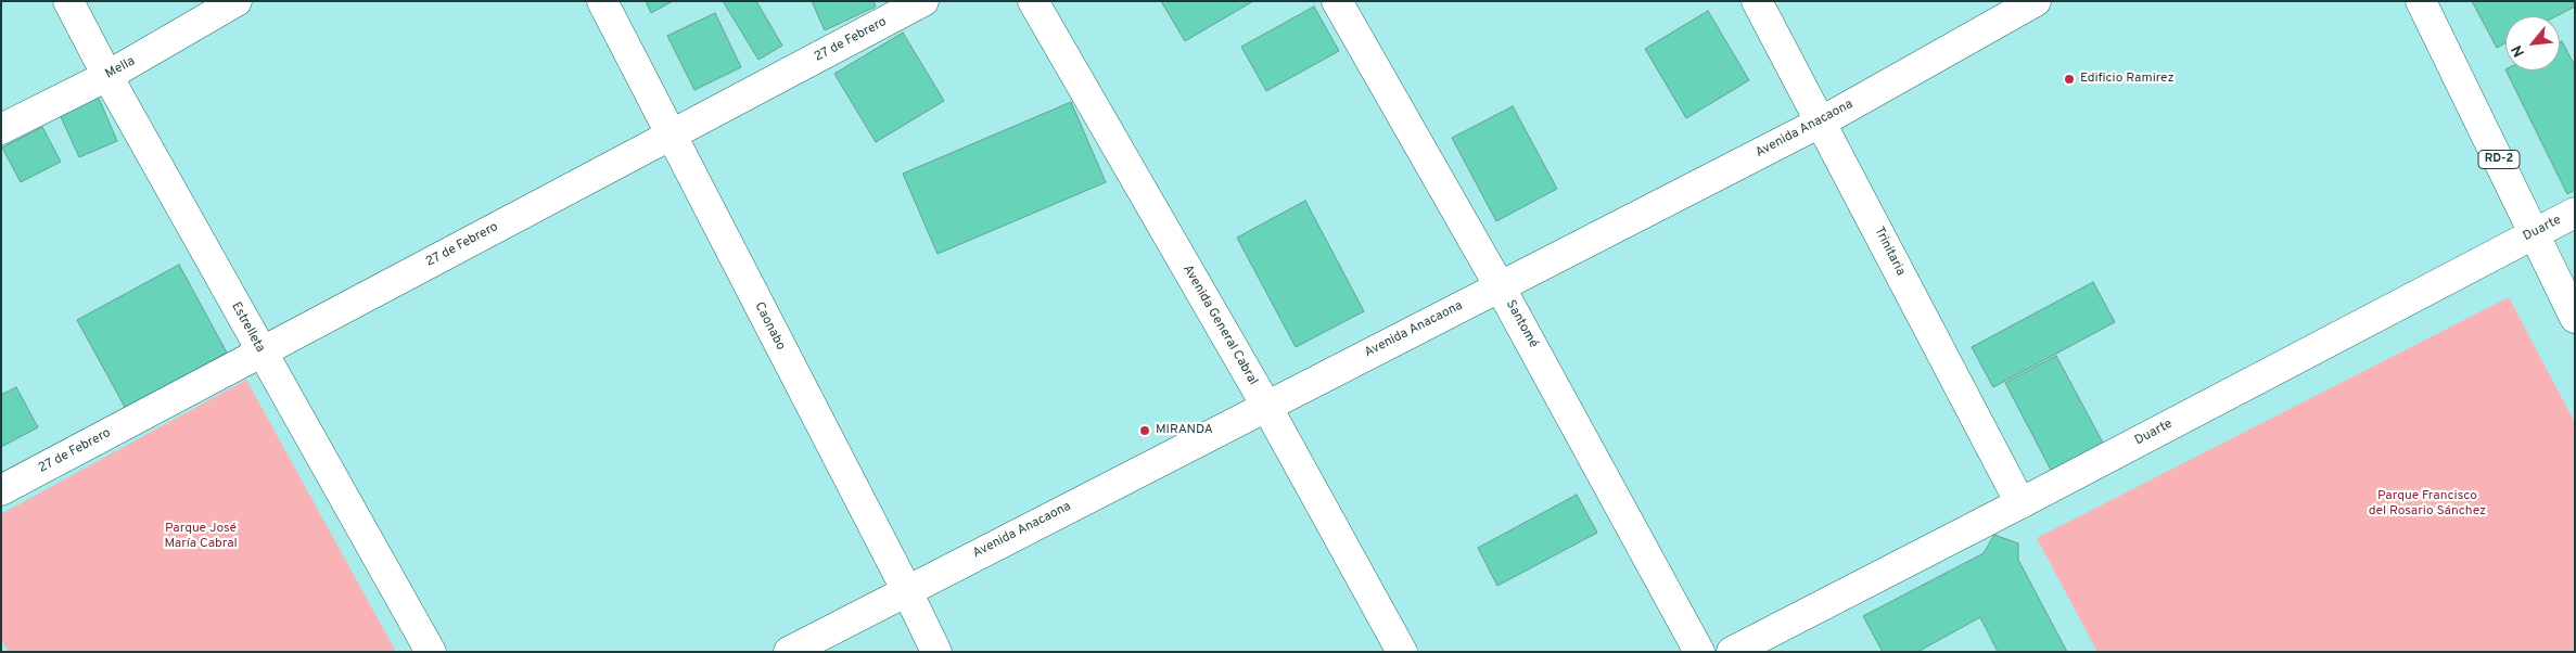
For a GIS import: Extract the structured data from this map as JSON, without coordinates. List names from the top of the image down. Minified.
{"streets":{"street":["27 de Febrero","Mella","Avenida Anacaona","RD-2","Duarte","Trinitaria","Santomé","Avenida General Cabral","Caonabo","Estrelleta"]},"crossings":[["27 de Febrero","Caonabo"],["27 de Febrero","Estrelleta"],["Mella","Estrelleta"],["Avenida Anacaona","Trinitaria"],["Avenida Anacaona","Santomé"],["Avenida Anacaona","Avenida General Cabral"],["Avenida Anacaona","Caonabo"],["RD-2","Duarte"],["Duarte","Trinitaria"]],"parks":["Parque Francisco del Rosario Sánchez","Parque José María Cabral"],"places":["Edificio Ramirez","MIRANDA"],"north":"bottom left"}
